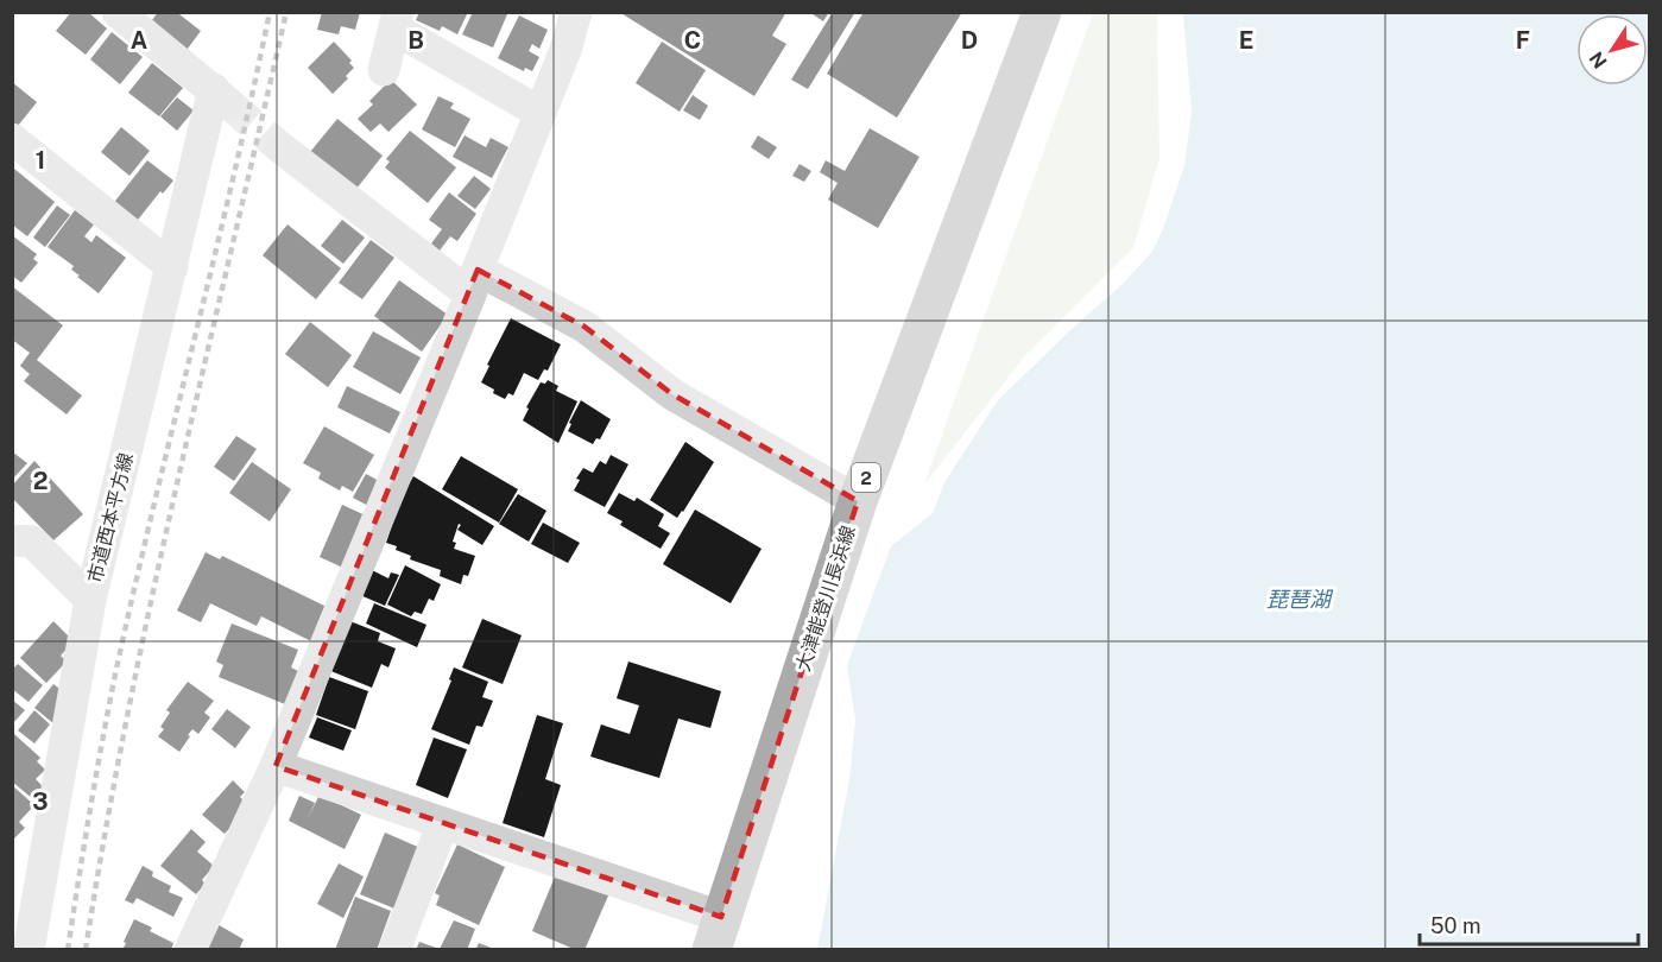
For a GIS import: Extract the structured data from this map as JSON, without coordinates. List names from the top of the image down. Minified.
{"streets":{"main road":["2","大津能登川長浜線"],"street":["市道西本平方線"]},"water":["琵琶湖"],"scale_bar":"50 m","north":"bottom left","grid":{"columns":["A","B","C","D","E","F"],"rows":["1","2","3"]}}
